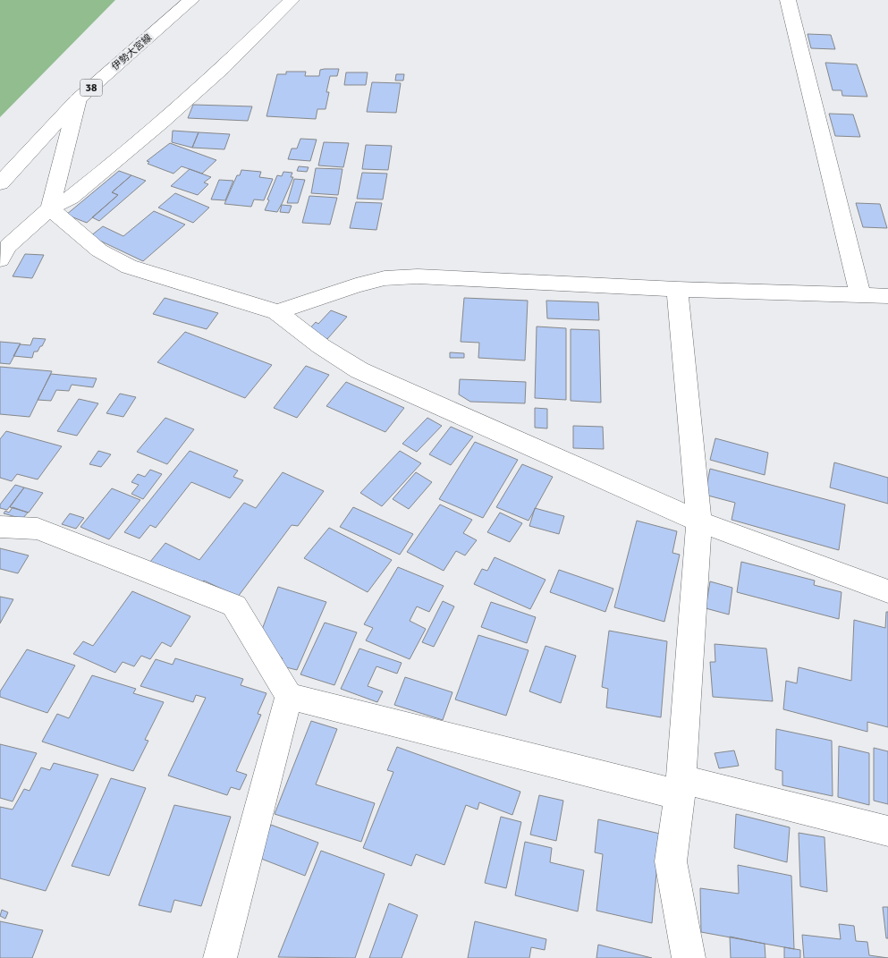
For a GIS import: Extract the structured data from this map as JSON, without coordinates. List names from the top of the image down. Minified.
{"streets":{"street":["伊勢大宮線","38"]}}
